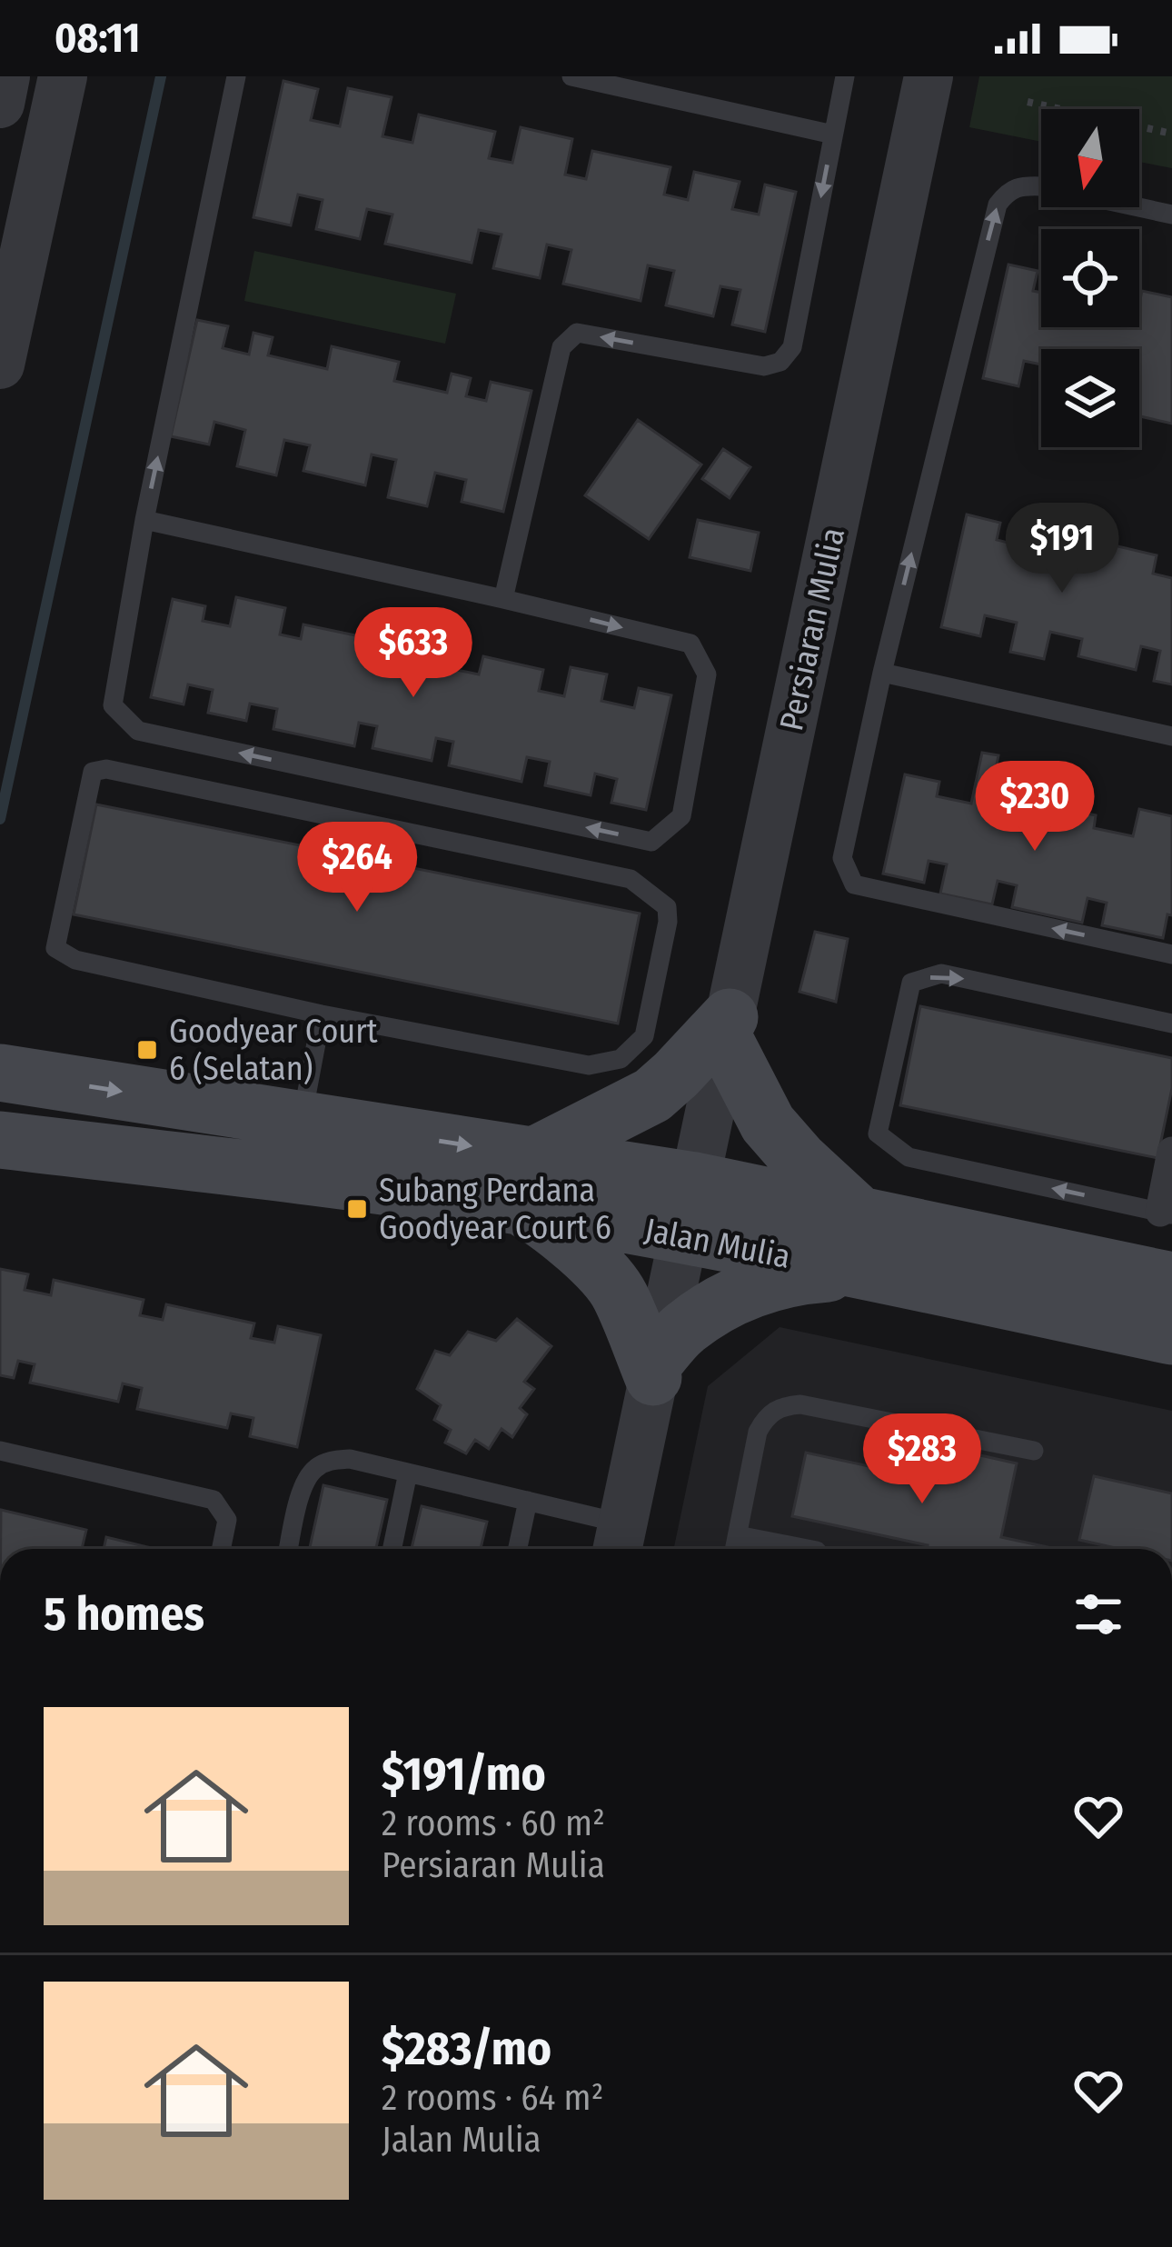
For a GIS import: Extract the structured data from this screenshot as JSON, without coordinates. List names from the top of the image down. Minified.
{"streets":{"main road":["Jalan Mulia"],"street":["Persiaran Mulia"]},"crossings":[["Persiaran Mulia","Jalan Mulia"]],"places":{"transit":["Goodyear Court 6 (Selatan)","Subang Perdana Goodyear Court 6"]},"north":"bottom","page":{"status":"08:11","price":["$191","$633","$230","$264","$283"],"heading":"5 homes","list":[{"name":"$191/mo","note":"2 rooms · 60 m² · Persiaran Mulia"},{"name":"$283/mo","note":"2 rooms · 64 m² · Jalan Mulia"}]}}
